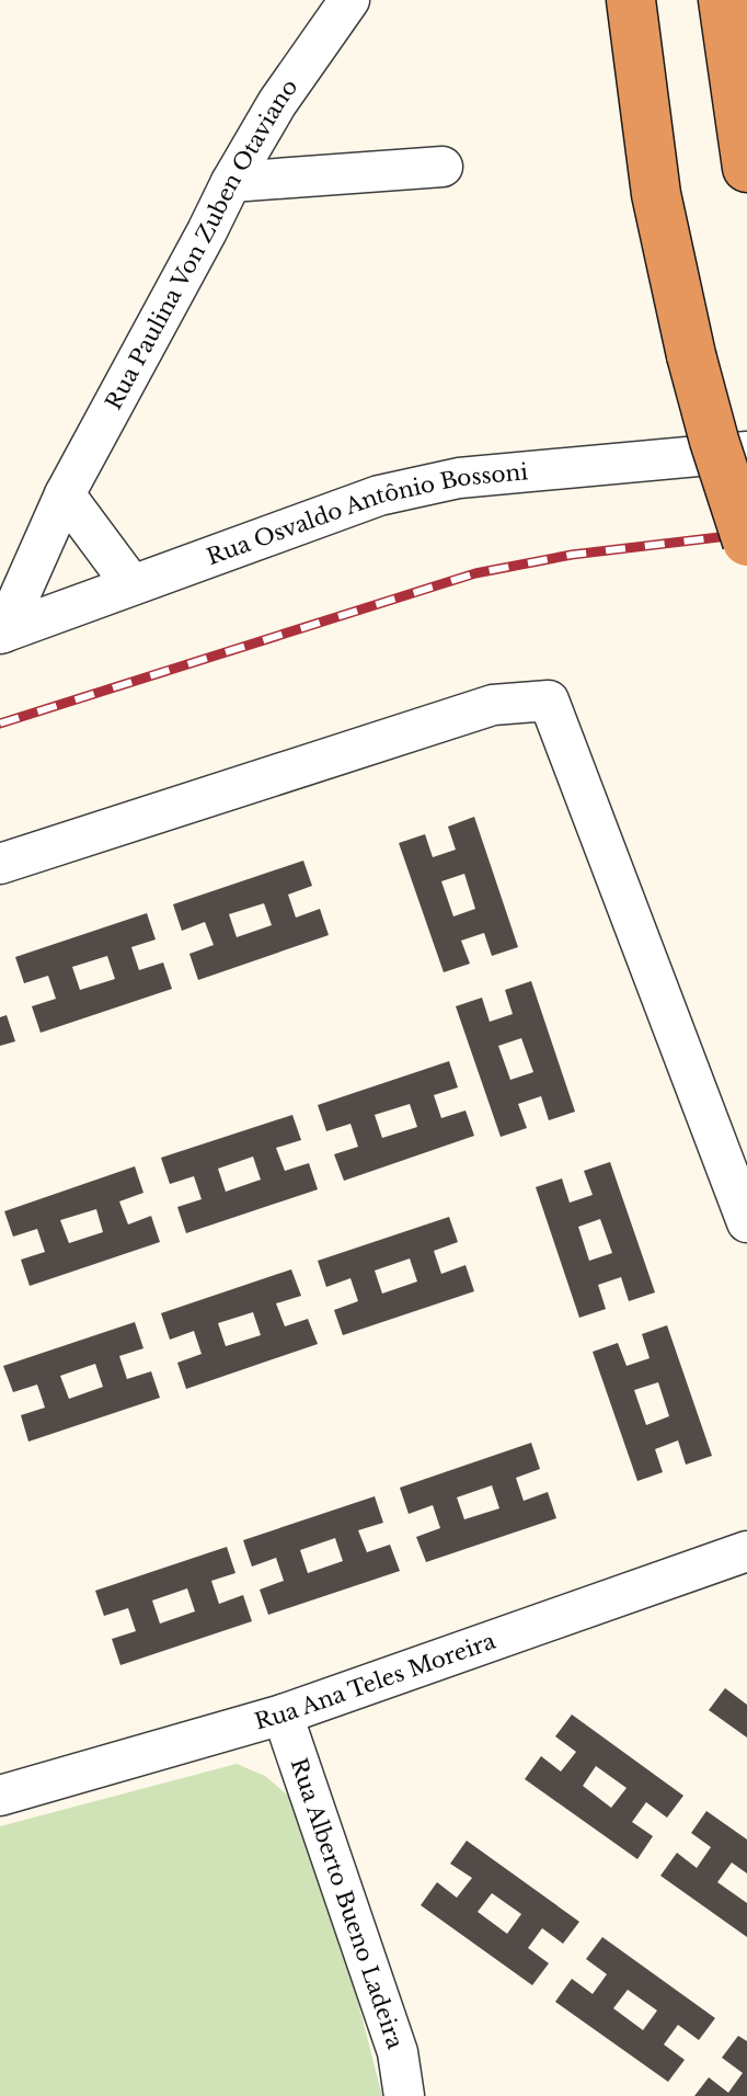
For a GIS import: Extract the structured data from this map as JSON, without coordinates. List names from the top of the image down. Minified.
{"streets":{"street":["Rua Paulina Von Zuben Otaviano","Rua Osvaldo Antônio Bossoni","Rua Ana Teles Moreira","Rua Alberto Bueno Ladeira"]},"crossings":[["Rua Paulina Von Zuben Otaviano","Rua Osvaldo Antônio Bossoni"],["Rua Ana Teles Moreira","Rua Alberto Bueno Ladeira"]]}
